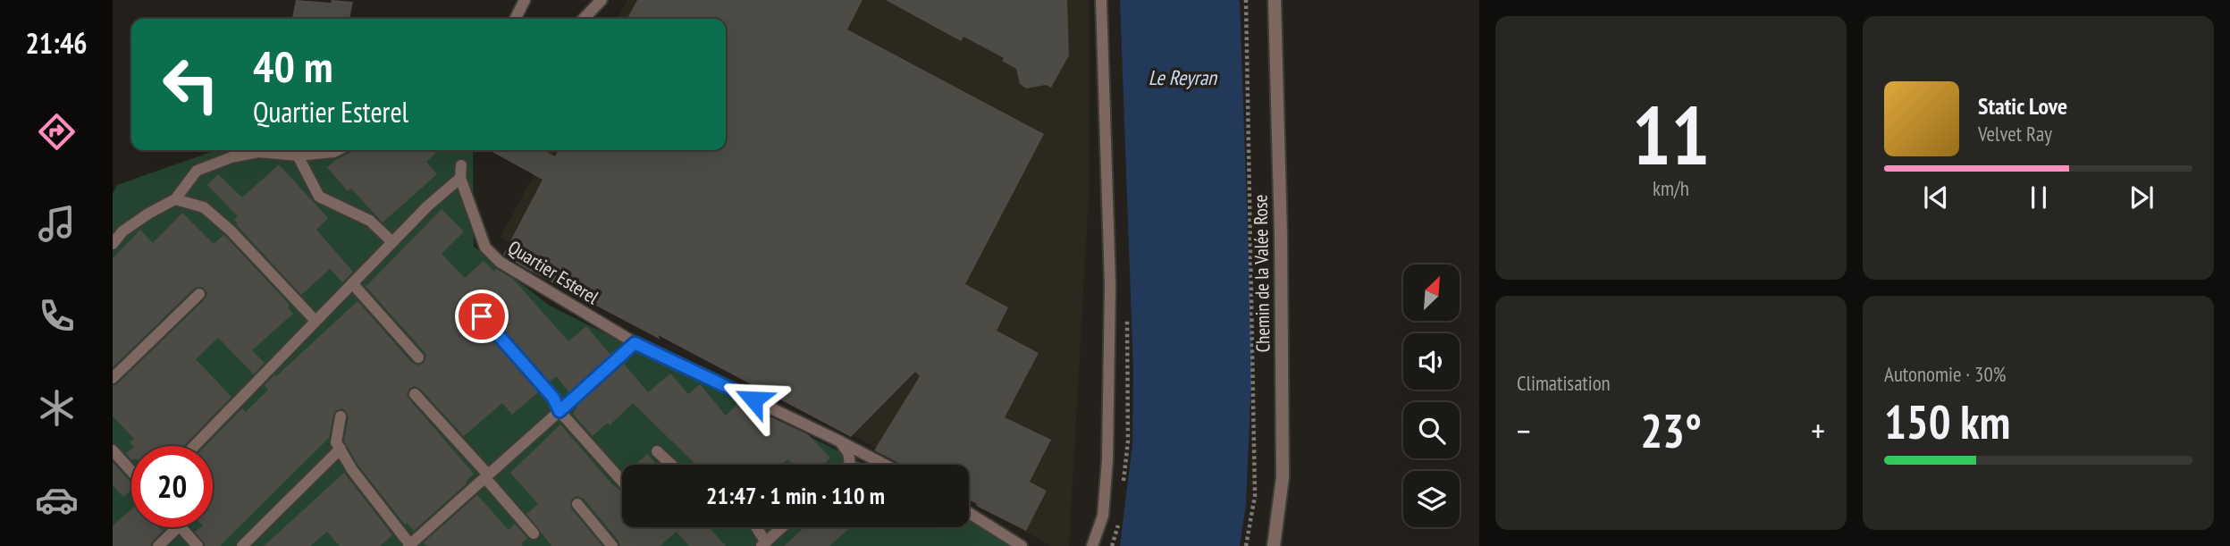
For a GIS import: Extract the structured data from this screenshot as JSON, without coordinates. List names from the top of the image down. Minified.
{"streets":{"street":["Chemin de la Valée Rose"],"lane":["Quartier Esterel"]},"water":["Le Reyran"],"north":"top right","page":{"tabs":"21:46","tile":[["11","km/h"],"Climatisation",["Autonomie · 30%","150 km"]],"turn":["40 m","Quartier Esterel"],"song":["Static Love","Velvet Ray"],"heat":["−","23°","+"],"limit":"20","trip":"21:47 · 1 min · 110 m"}}
